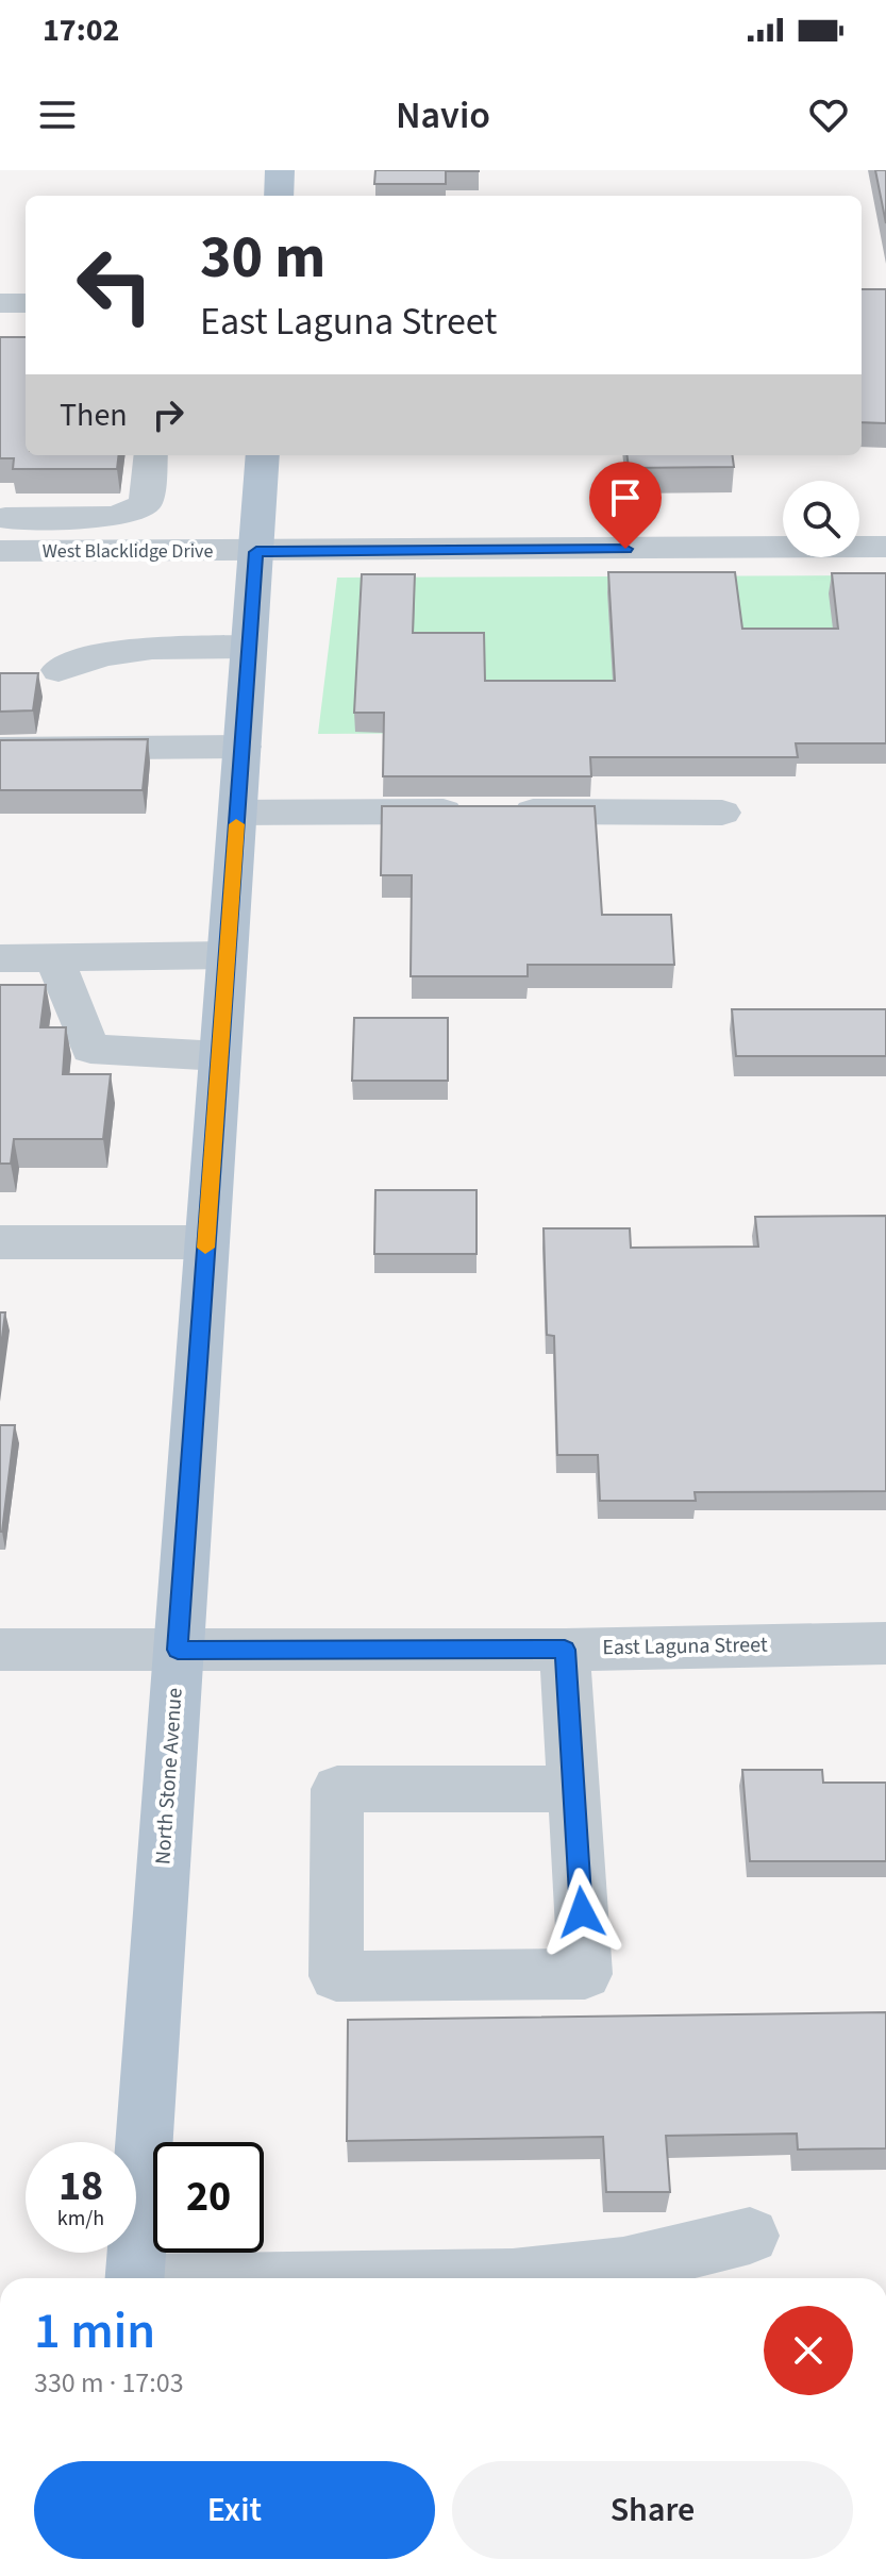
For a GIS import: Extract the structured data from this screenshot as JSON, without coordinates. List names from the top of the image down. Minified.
{"streets":{"main road":["North Stone Avenue"],"street":["West Blacklidge Drive","East Laguna Street"]},"crossings":[["West Blacklidge Drive","North Stone Avenue"],["East Laguna Street","North Stone Avenue"]],"page":{"status":"17:02","header":"Navio","turn":["30 m","East Laguna Street"],"then":"Then","speed":"18 km/h","limit":"20","heading":["1 min","330 m · 17:03"],"buttons":["Exit","Share"]}}
